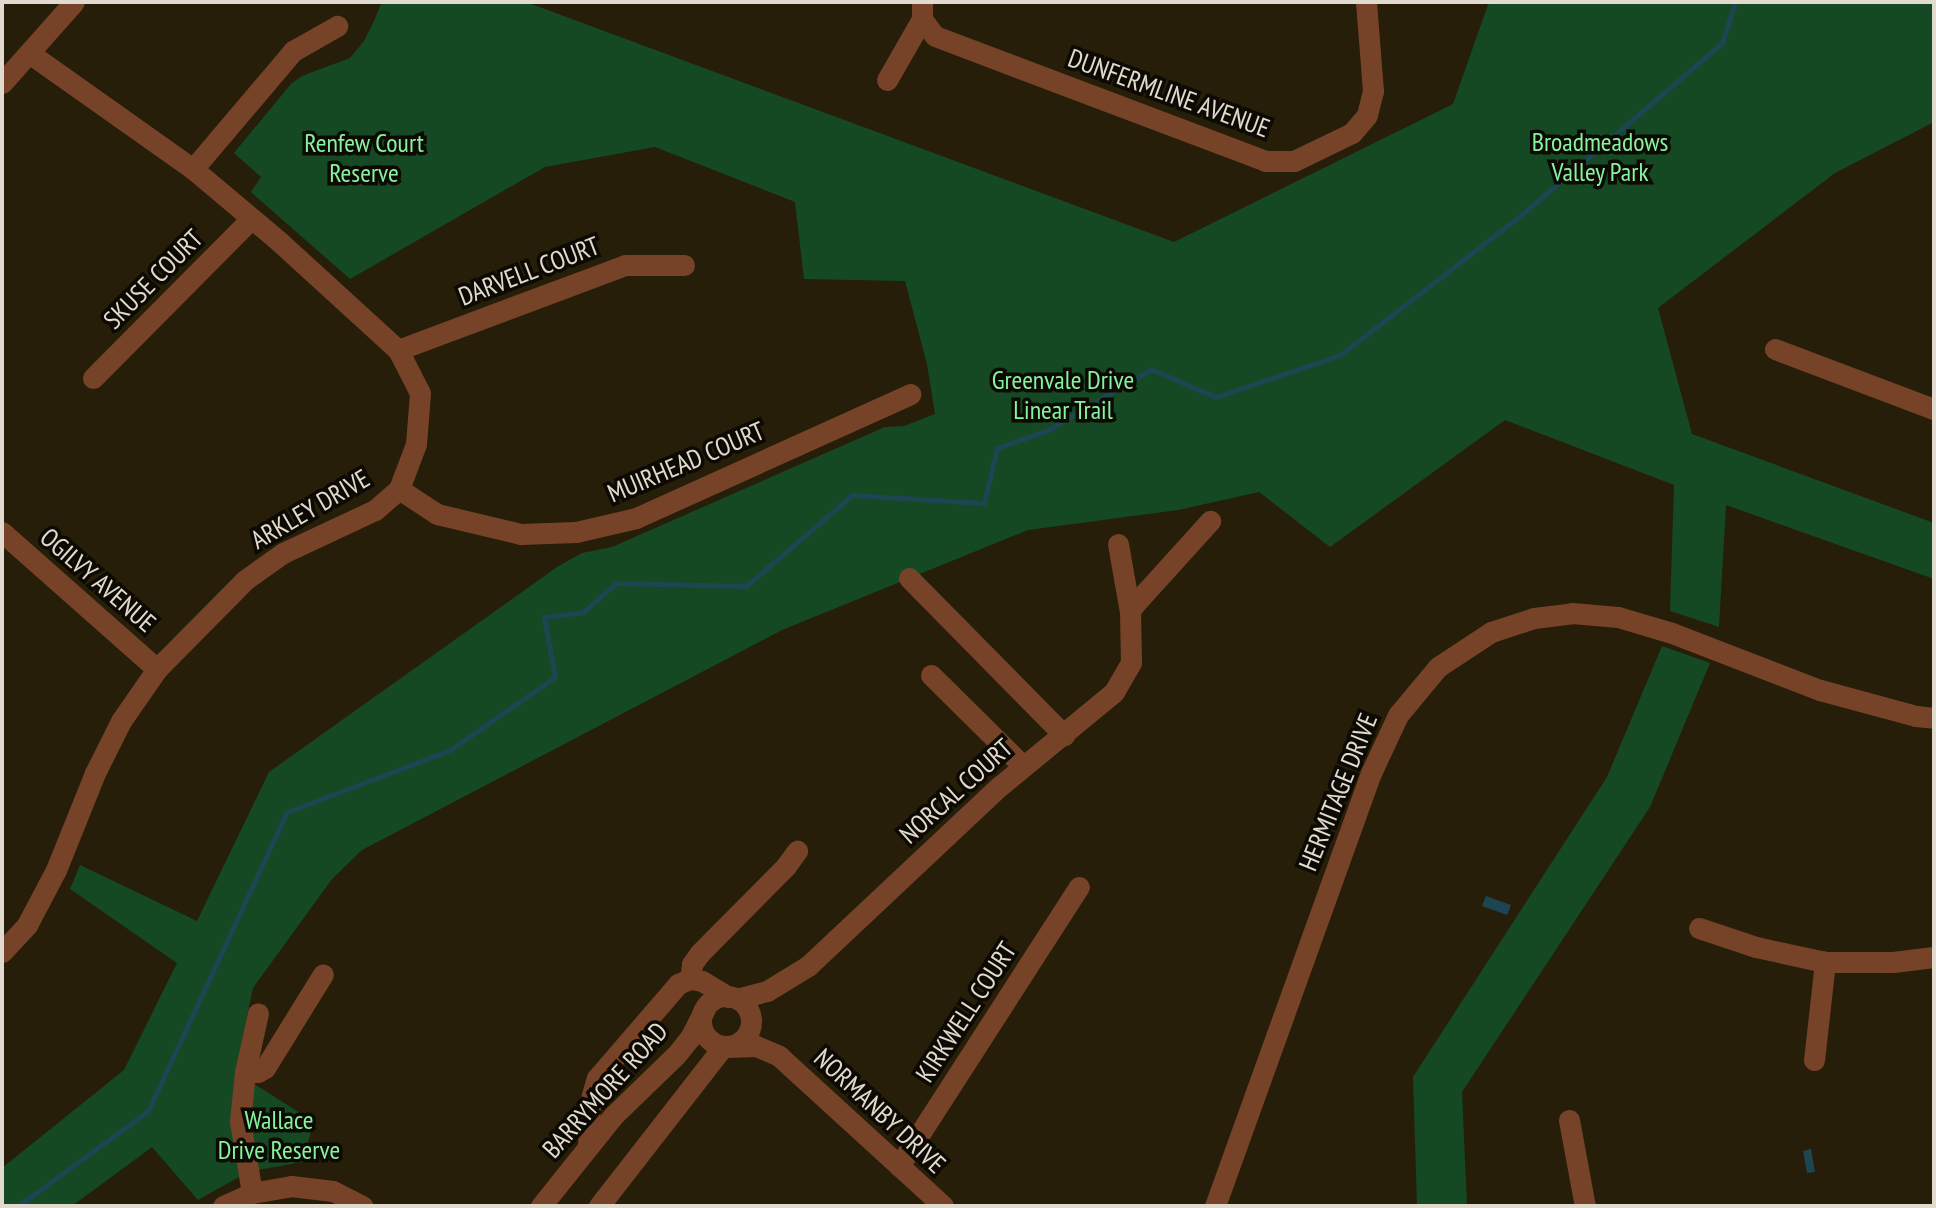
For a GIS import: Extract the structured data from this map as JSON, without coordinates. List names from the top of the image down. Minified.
{"streets":{"street":["DUNFERMLINE AVENUE","DARVELL COURT","SKUSE COURT","MUIRHEAD COURT","ARKLEY DRIVE","OGILVY AVENUE","NORCAL COURT","HERMITAGE DRIVE","KIRKWELL COURT","BARRYMORE ROAD","NORMANBY DRIVE"]},"crossings":[["DARVELL COURT","ARKLEY DRIVE"],["SKUSE COURT","ARKLEY DRIVE"],["MUIRHEAD COURT","ARKLEY DRIVE"],["ARKLEY DRIVE","OGILVY AVENUE"],["NORCAL COURT","BARRYMORE ROAD"],["NORCAL COURT","NORMANBY DRIVE"],["KIRKWELL COURT","NORMANBY DRIVE"],["BARRYMORE ROAD","NORMANBY DRIVE"]],"parks":["Broadmeadows Valley Park","Renfew Court Reserve","Greenvale Drive Linear Trail","Wallace Drive Reserve"]}
